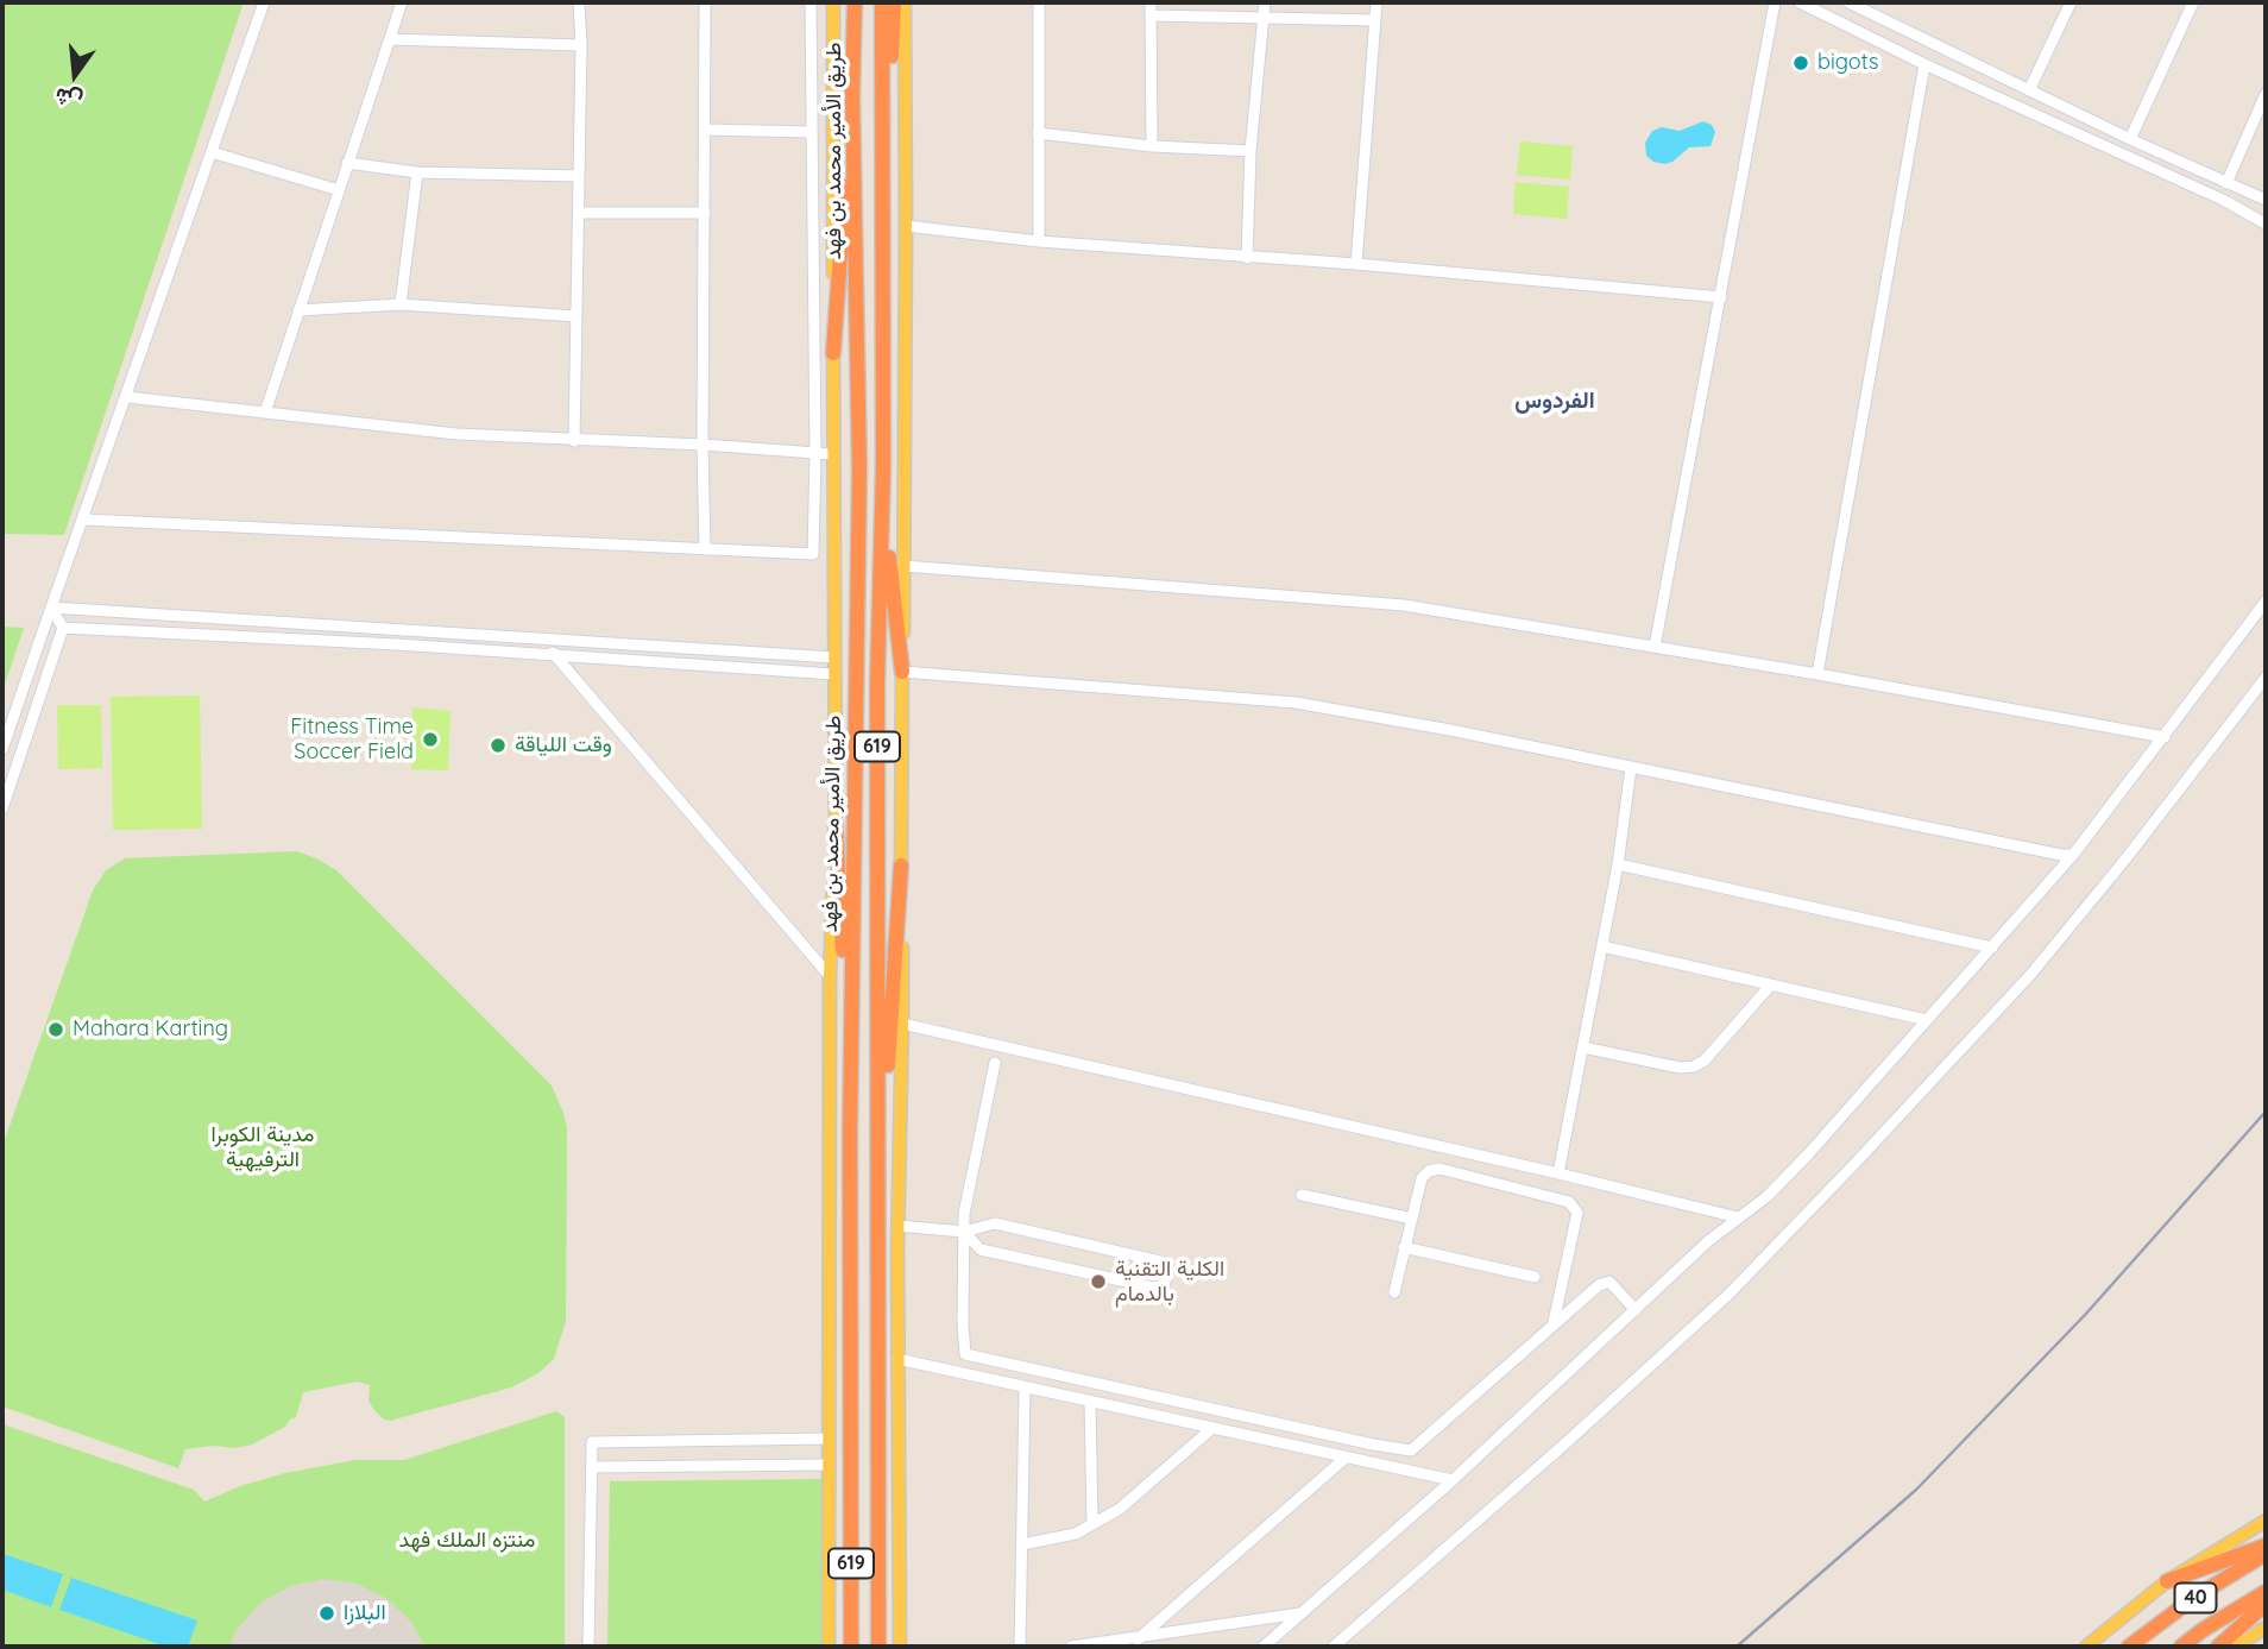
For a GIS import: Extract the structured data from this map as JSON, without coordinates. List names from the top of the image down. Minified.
{"streets":{"highway":["طريق الأمير محمد بن فهد","619","40"]},"districts":["الفردوس"],"parks":["مدينة الكوبرا الترفيهية","منتزه الملك فهد"],"places":["bigots","Fitness Time Soccer Field","وقت اللياقة","Mahara Karting","الكلية التقنية بالدمام","البلازا"],"north":"bottom"}
